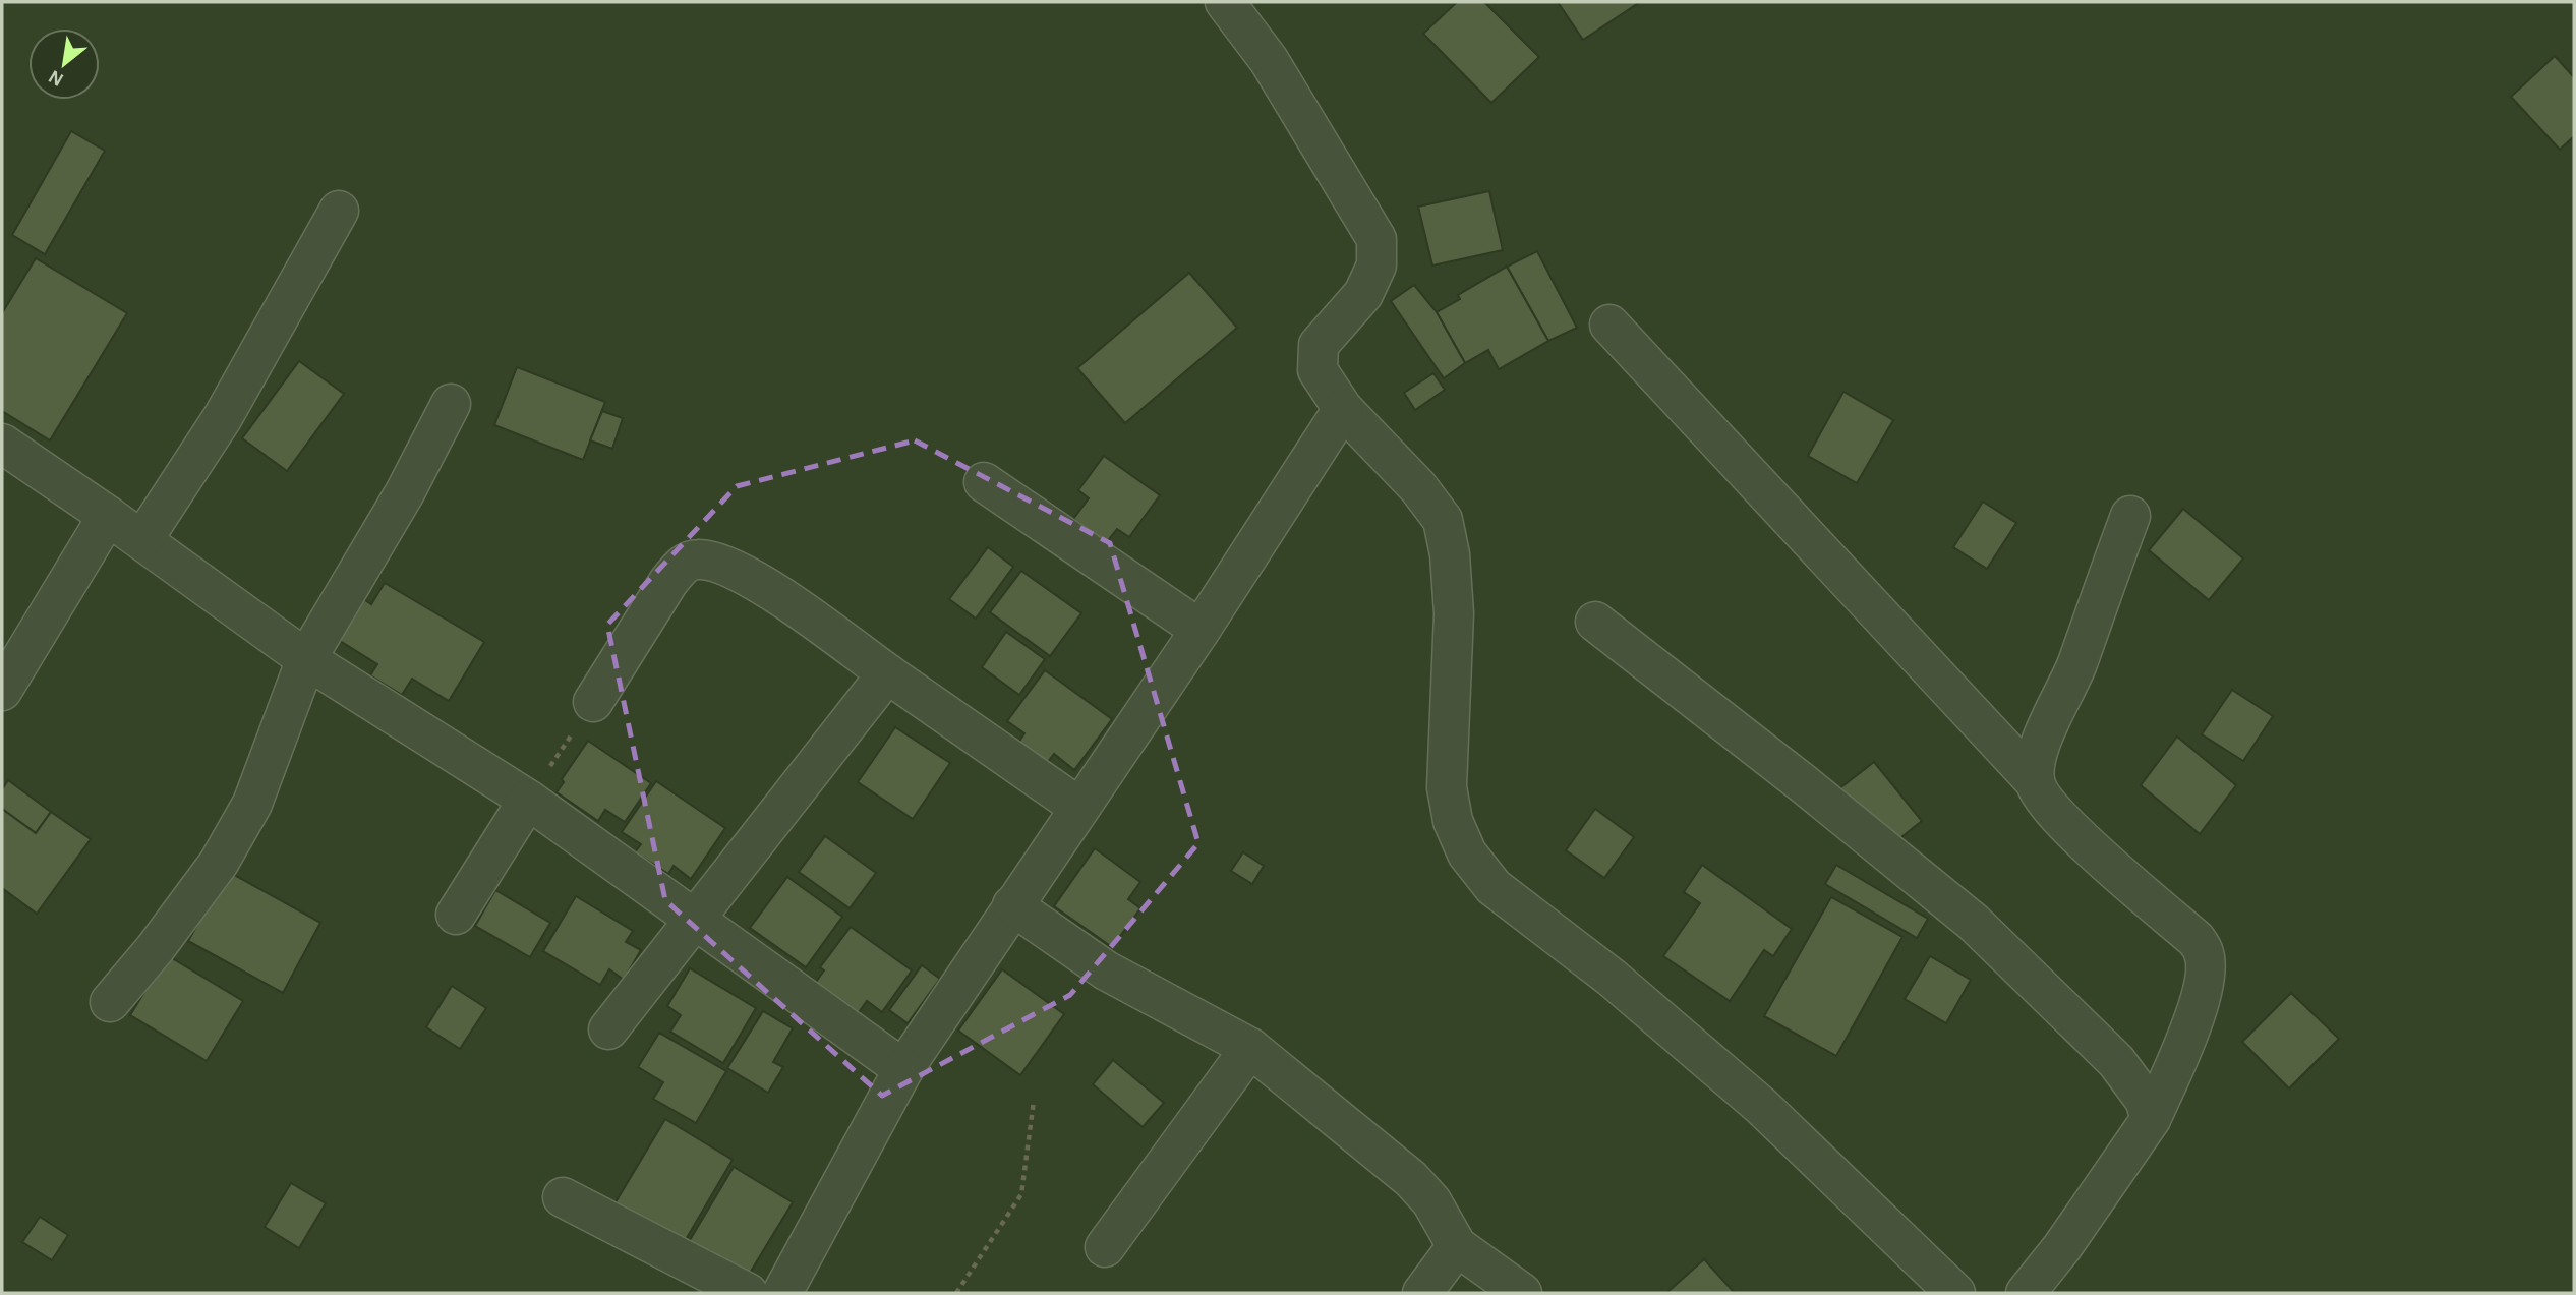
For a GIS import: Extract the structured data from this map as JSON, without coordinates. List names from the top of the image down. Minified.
{"north":"bottom left"}
